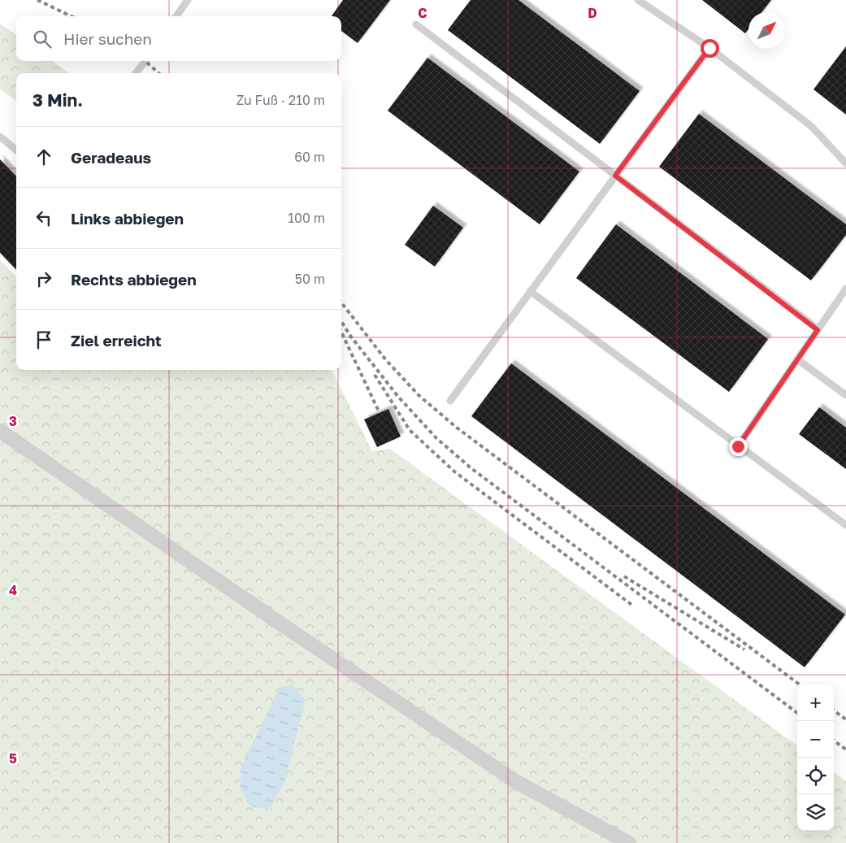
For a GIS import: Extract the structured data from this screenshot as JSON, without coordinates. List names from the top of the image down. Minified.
{"north":"top right","page":{"search":"Hier suchen","heading":["3 Min.","Zu Fuß · 210 m"],"list":[["Geradeaus","60 m"],["Links abbiegen","100 m"],["Rechts abbiegen","50 m"],"Ziel erreicht"],"map_buttons":["+","−"]},"grid":{"columns":["C","D"],"rows":["3","4","5"]}}
